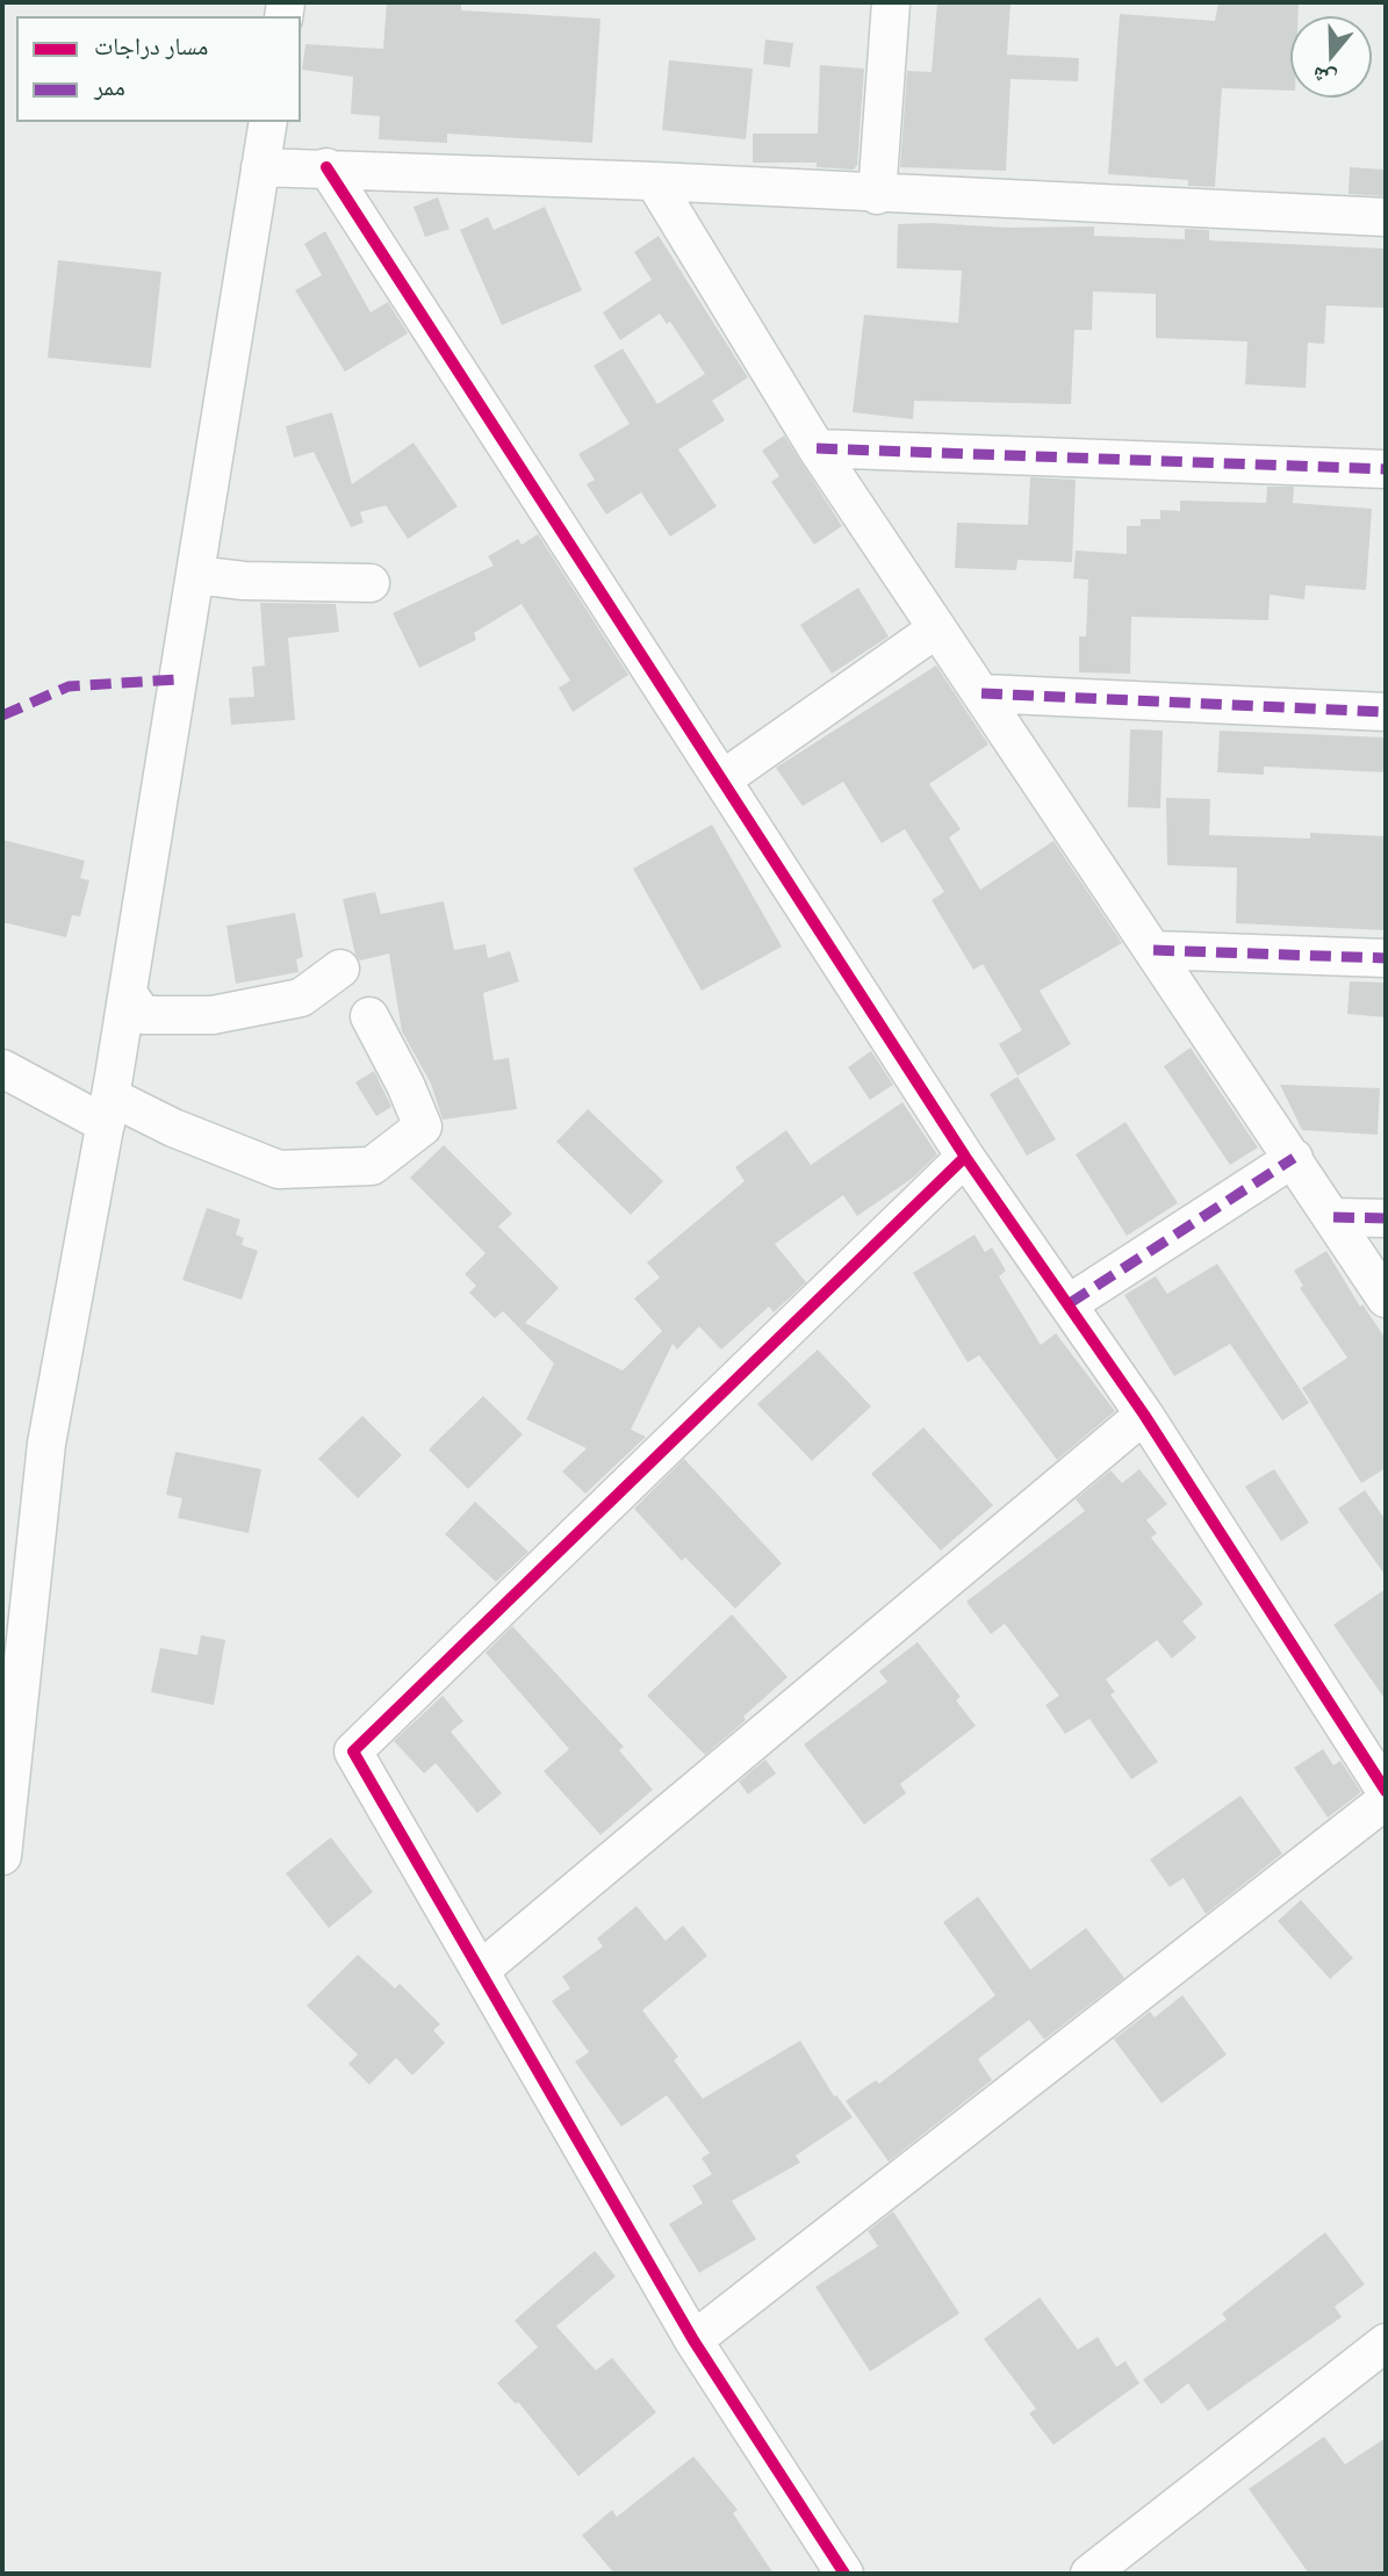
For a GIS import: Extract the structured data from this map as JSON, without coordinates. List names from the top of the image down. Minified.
{"legend":["مسار دراجات","ممر"],"north":"bottom"}
